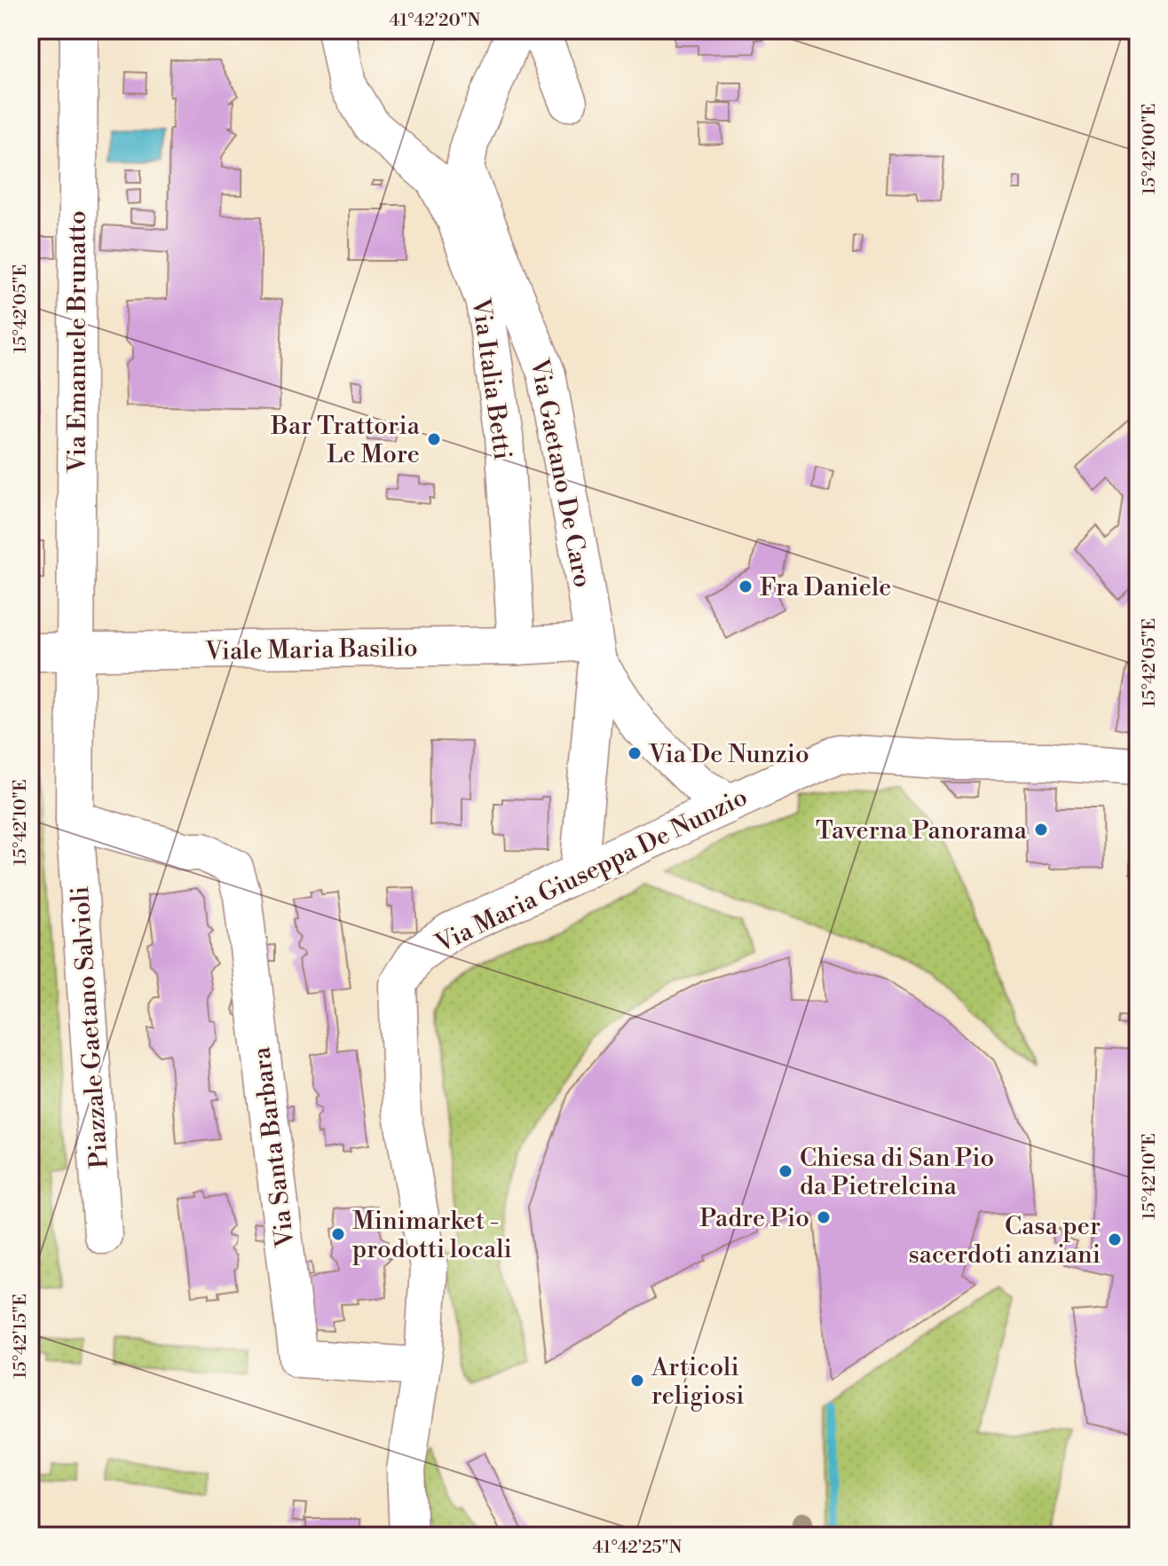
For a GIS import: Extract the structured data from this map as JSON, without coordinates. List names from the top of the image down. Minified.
{"streets":{"street":["Via Emanuele Brunatto","Via Italia Betti","Via Gaetano De Caro","Viale Maria Basilio","Via Maria Giuseppa De Nunzio","Piazzale Gaetano Salvioli","Via Santa Barbara"]},"crossings":[["Via Emanuele Brunatto","Viale Maria Basilio"],["Via Emanuele Brunatto","Piazzale Gaetano Salvioli"],["Via Italia Betti","Viale Maria Basilio"],["Via Gaetano De Caro","Viale Maria Basilio"],["Viale Maria Basilio","Piazzale Gaetano Salvioli"],["Via Maria Giuseppa De Nunzio","Via Santa Barbara"],["Piazzale Gaetano Salvioli","Via Santa Barbara"]],"places":["Bar Trattoria Le More","Fra Daniele","Via De Nunzio","Taverna Panorama","Chiesa di San Pio da Pietrelcina","Padre Pio","Minimarket - prodotti locali","Casa per sacerdoti anziani","Articoli religiosi"],"coordinates":["41°42'20\"N","15°42'00\"E","15°42'05\"E","15°42'10\"E","15°42'15\"E","41°42'25\"N"]}
